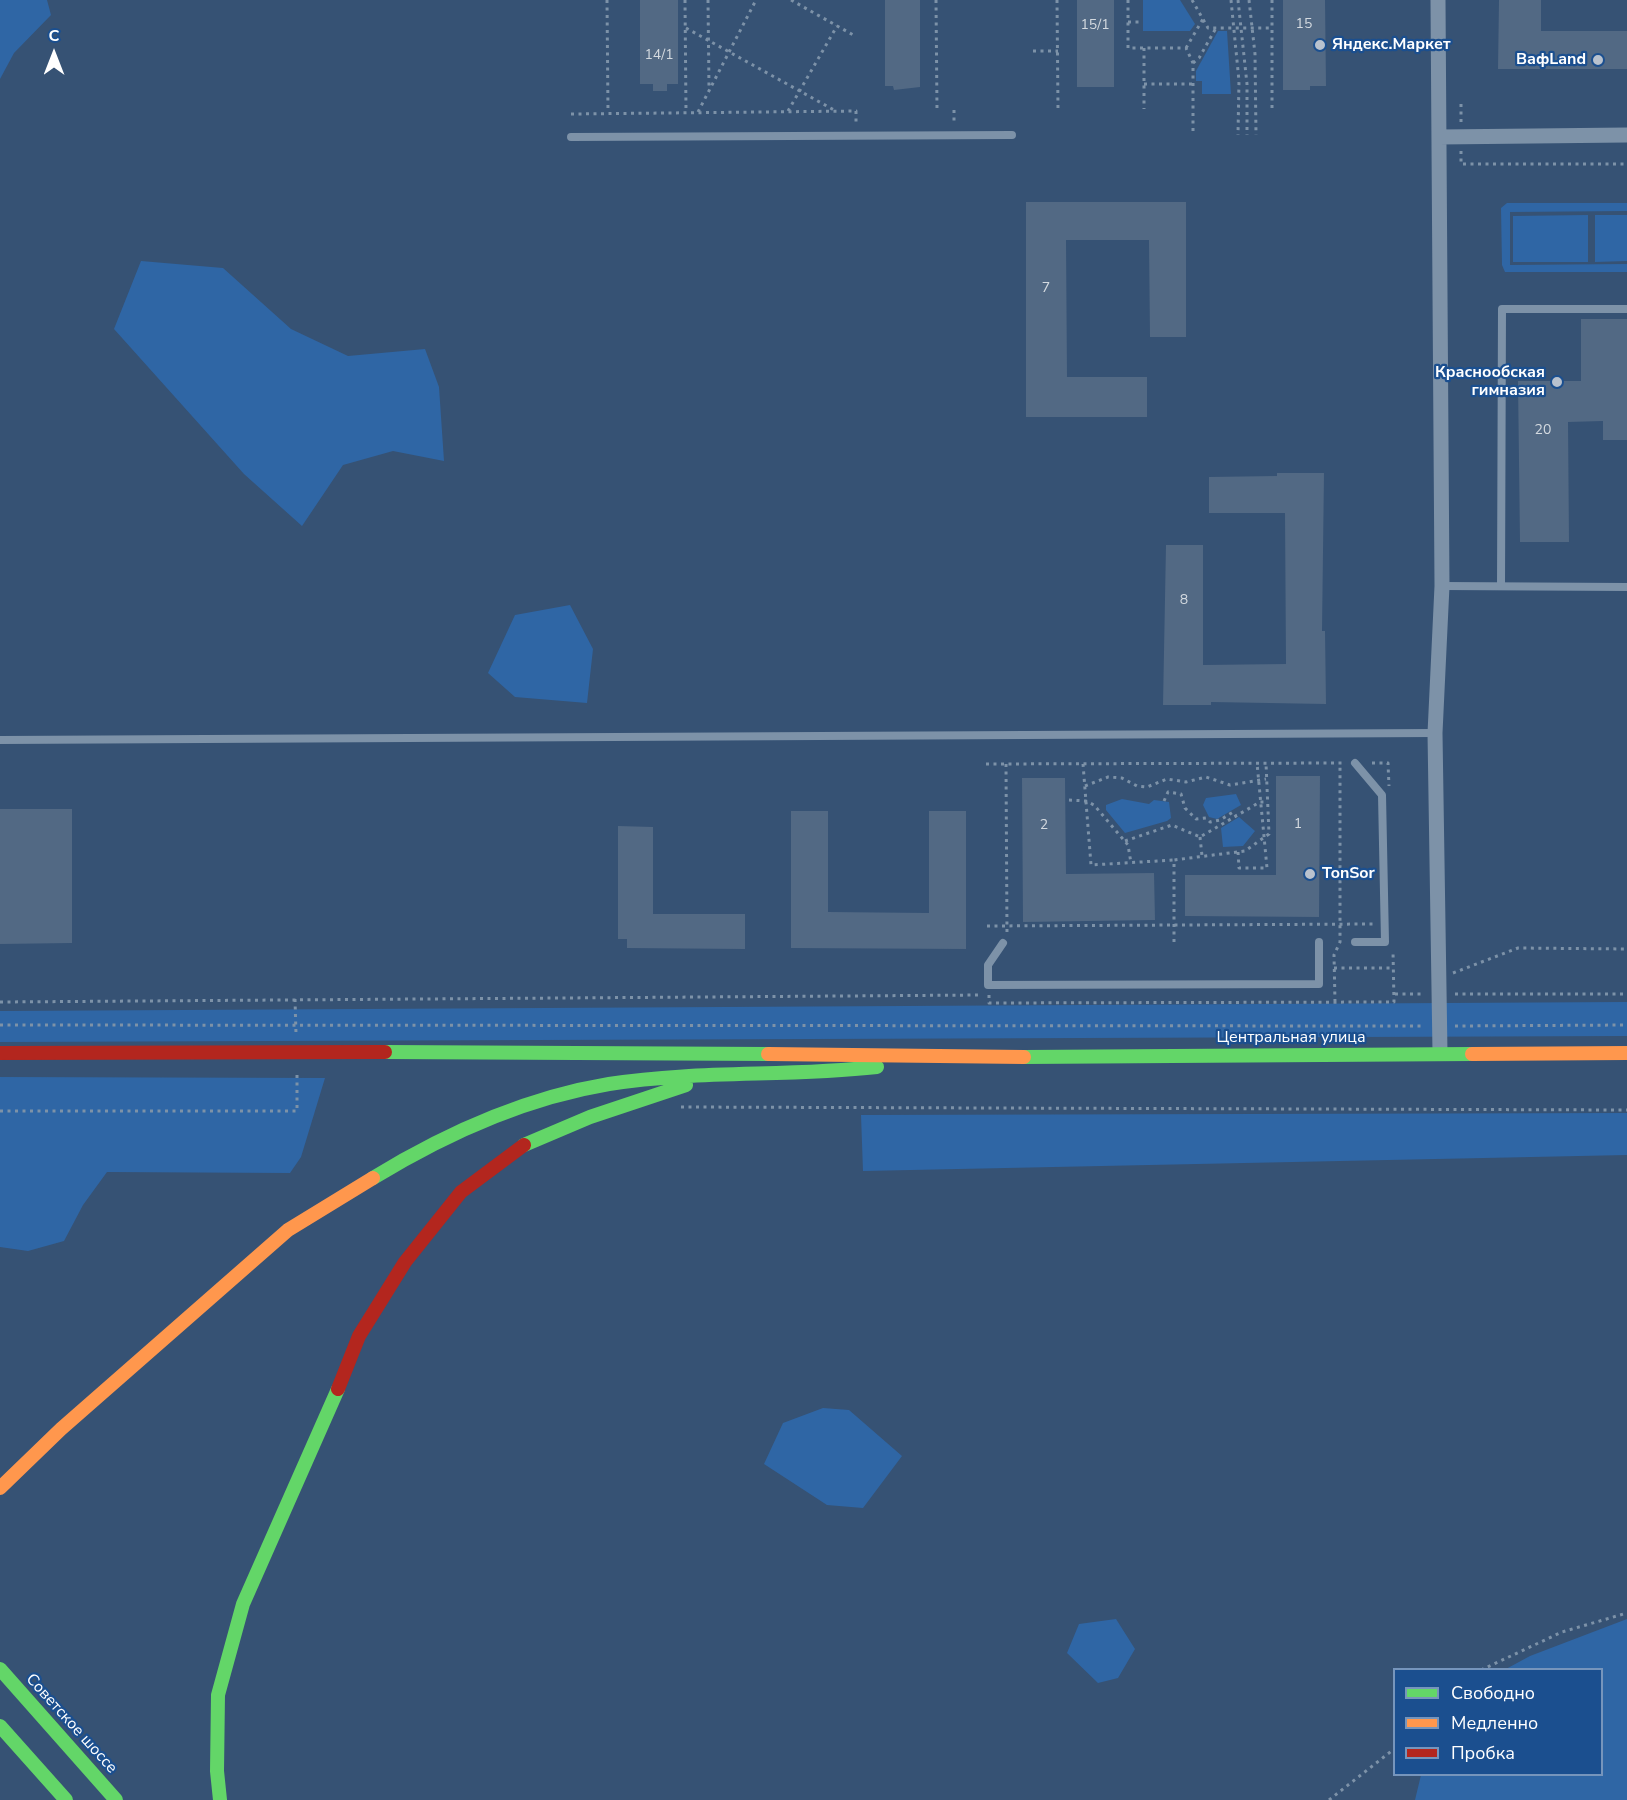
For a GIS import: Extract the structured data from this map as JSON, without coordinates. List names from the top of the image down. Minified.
{"streets":{"main road":["Центральная улица","Советское шоссе"]},"places":["Яндекс.Маркет","ВафLand","Краснообская гимназия","TonSor"],"house_numbers":["15","15/1","14/1","7","20","8","1","2"],"legend":["Свободно","Медленно","Пробка"],"north":"top"}
